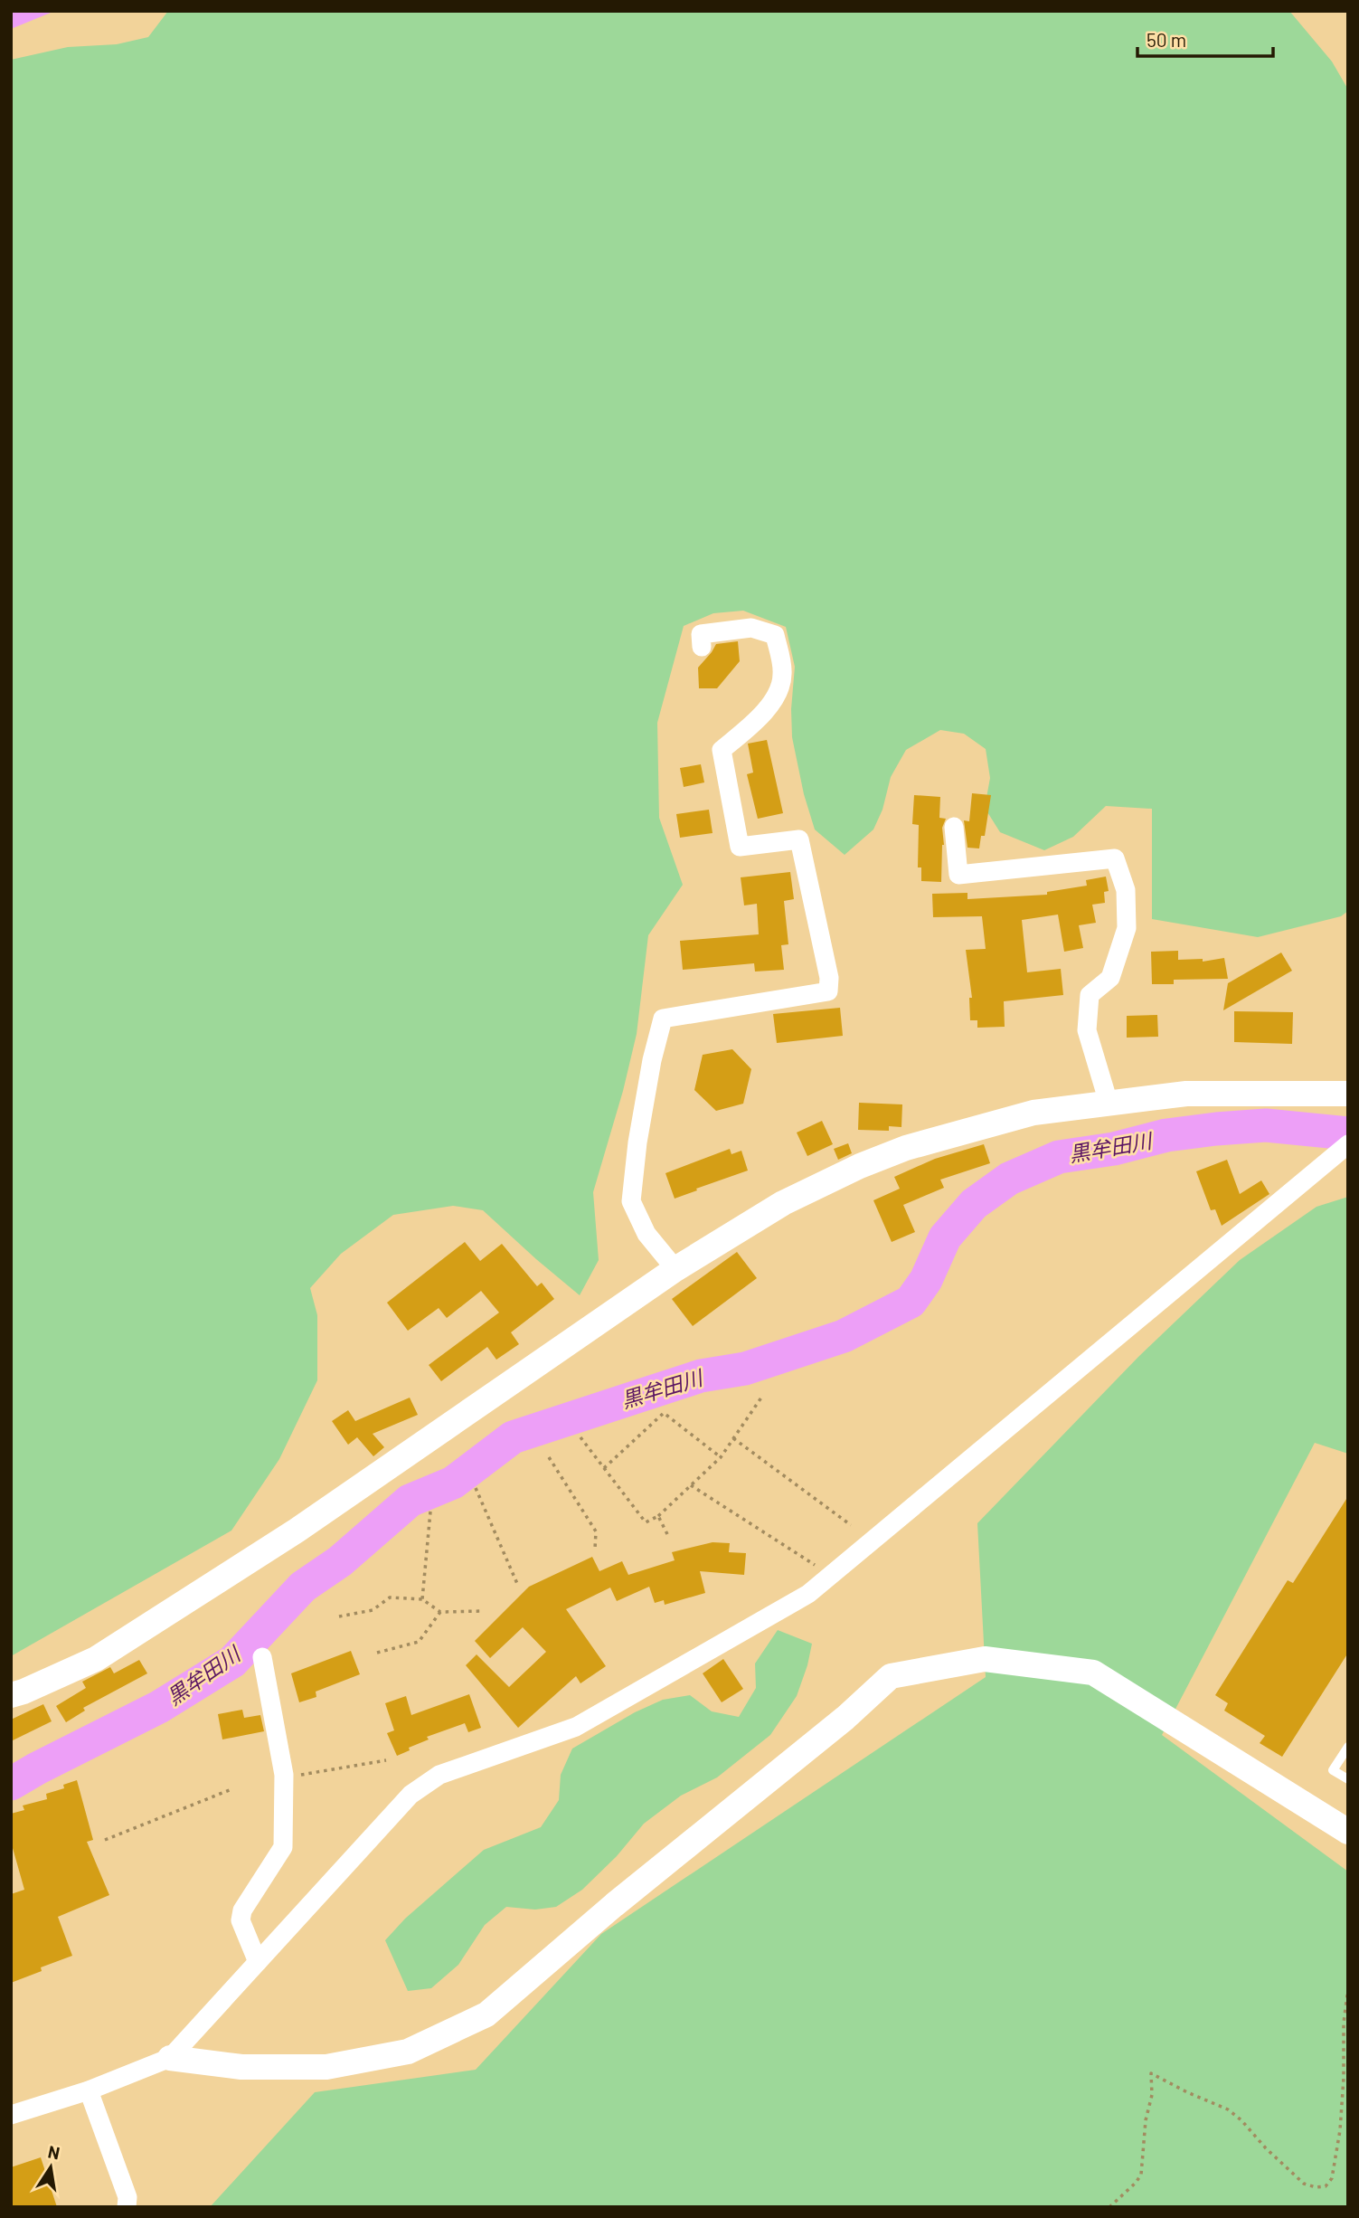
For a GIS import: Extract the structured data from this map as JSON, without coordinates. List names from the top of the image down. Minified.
{"water":["黒牟田川"],"scale_bar":"50 m","north":"top"}
